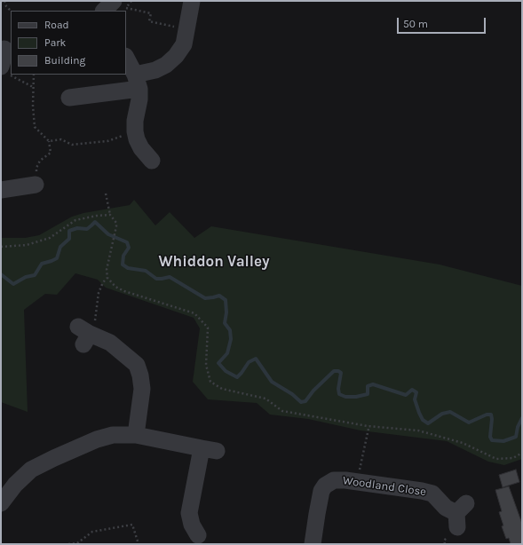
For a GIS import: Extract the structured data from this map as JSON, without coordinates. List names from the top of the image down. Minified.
{"streets":{"street":["Woodland Close"]},"districts":["Whiddon Valley"],"legend":["Road","Park","Building"],"scale_bar":"50 m"}
